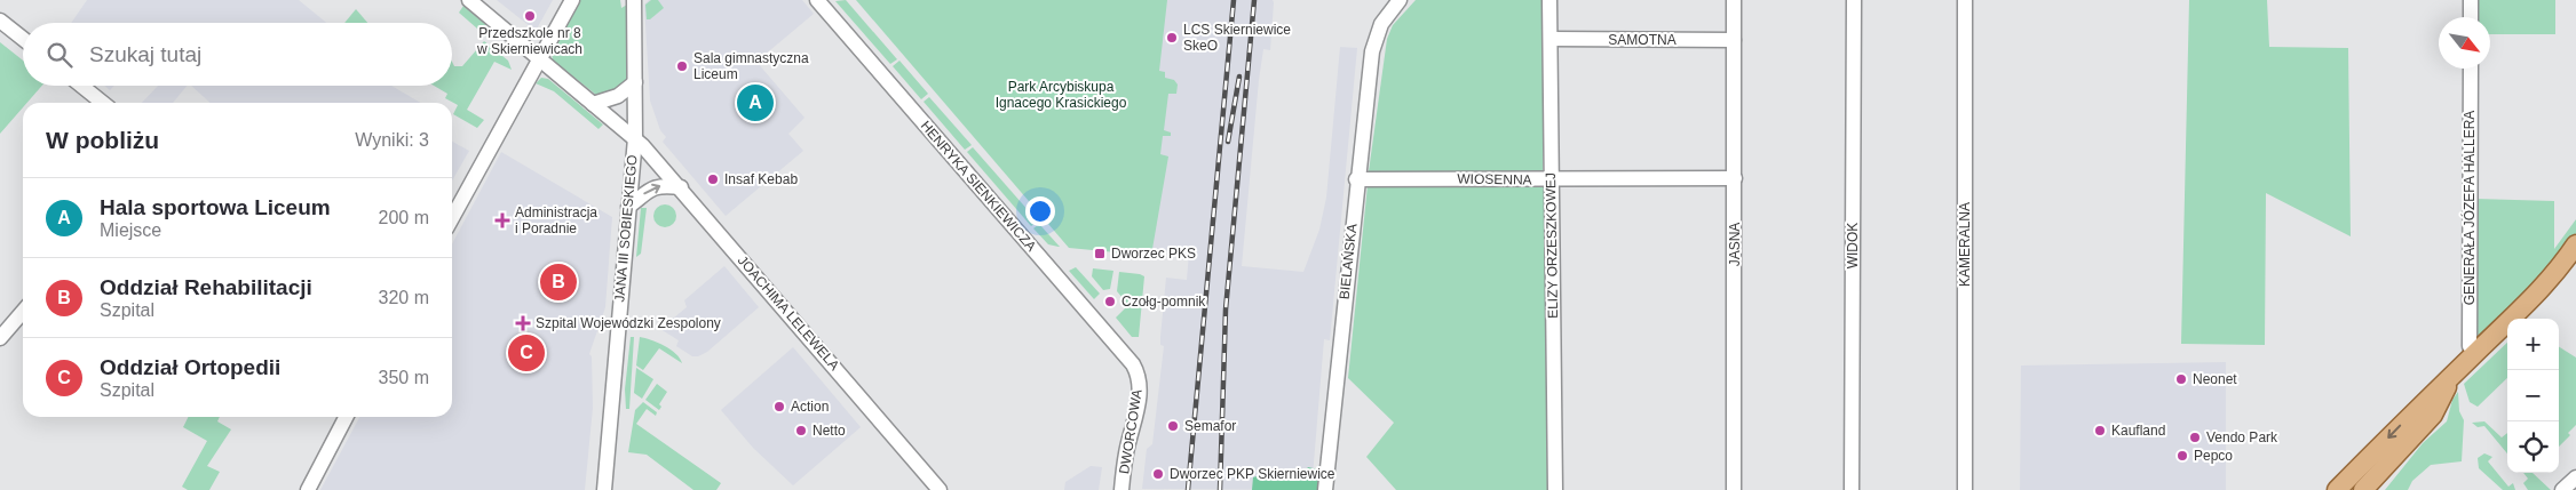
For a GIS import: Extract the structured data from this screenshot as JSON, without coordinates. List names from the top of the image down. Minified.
{"streets":{"street":["SAMOTNA","WIOSENNA","HENRYKA SIENKIEWICZA","GENERAŁA JÓZEFA HALLERA","JANA III SOBIESKIEGO","JASNA","KAMERALNA","ELIZY ORZESZKOWEJ","WIDOK","BIELAŃSKA","JOACHIMA LELEWELA","DWORCOWA"]},"crossings":[["SAMOTNA","JASNA"],["SAMOTNA","ELIZY ORZESZKOWEJ"],["WIOSENNA","JASNA"],["WIOSENNA","ELIZY ORZESZKOWEJ"],["WIOSENNA","BIELAŃSKA"],["HENRYKA SIENKIEWICZA","DWORCOWA"],["JANA III SOBIESKIEGO","JOACHIMA LELEWELA"]],"parks":["Park Arcybiskupa Ignacego Krasickiego"],"places":{"other":["Przedszkole nr 8 w Skierniewicach","LCS Skierniewice SkeO","Sala gimnastyczna Liceum","Insaf Kebab","Czołg-pomnik","Neonet","Action","Semafor","Netto","Kaufland","Vendo Park","Pepco","Dworzec PKP Skierniewice"],"health":["Administracja i Poradnie","Szpital Wojewódzki Zespolony"],"transit":["Dworzec PKS"]},"north":"bottom right","page":{"search":"Szukaj tutaj","pins":["A","B","C"],"heading":["W pobliżu","Wyniki: 3"],"list":[{"mark":"A","name":"Hala sportowa Liceum","note":"Miejsce","value":"200 m"},{"mark":"B","name":"Oddział Rehabilitacji","note":"Szpital","value":"320 m"},{"mark":"C","name":"Oddział Ortopedii","note":"Szpital","value":"350 m"}],"map_buttons":["+","−"]}}
